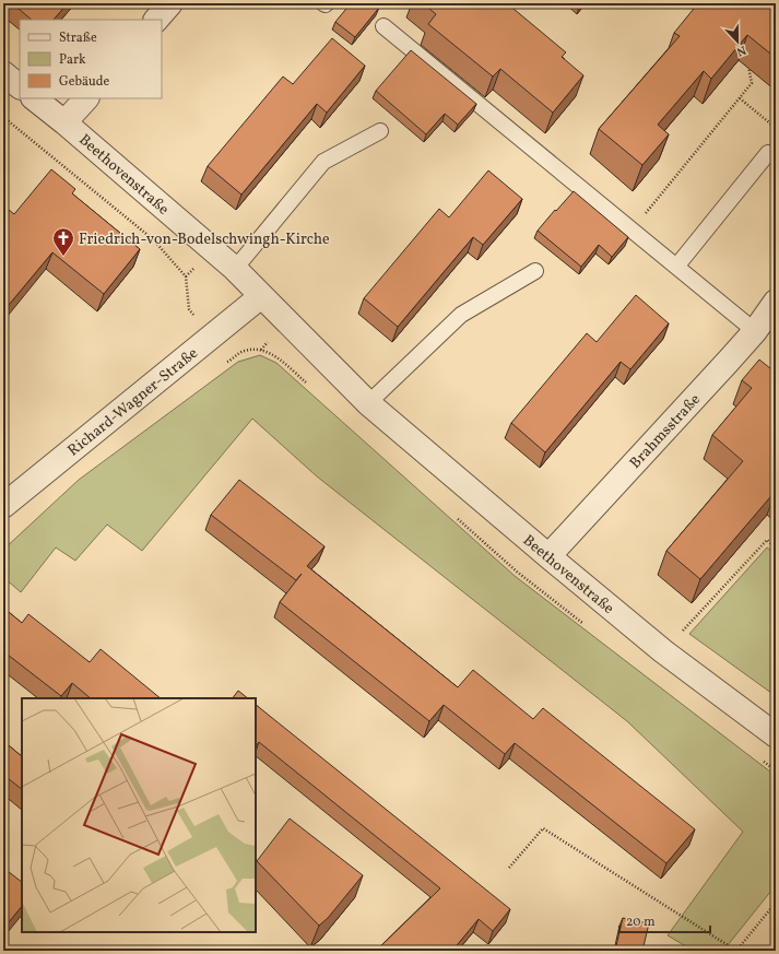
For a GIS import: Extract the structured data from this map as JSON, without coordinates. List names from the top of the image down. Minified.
{"streets":{"street":["Beethovenstraße","Richard-Wagner-Straße","Brahmsstraße"]},"crossings":[["Beethovenstraße","Richard-Wagner-Straße"],["Beethovenstraße","Brahmsstraße"]],"places":{"church":["Friedrich-von-Bodelschwingh-Kirche"]},"legend":["Straße","Park","Gebäude"],"scale_bar":"20 m","north":"bottom"}
